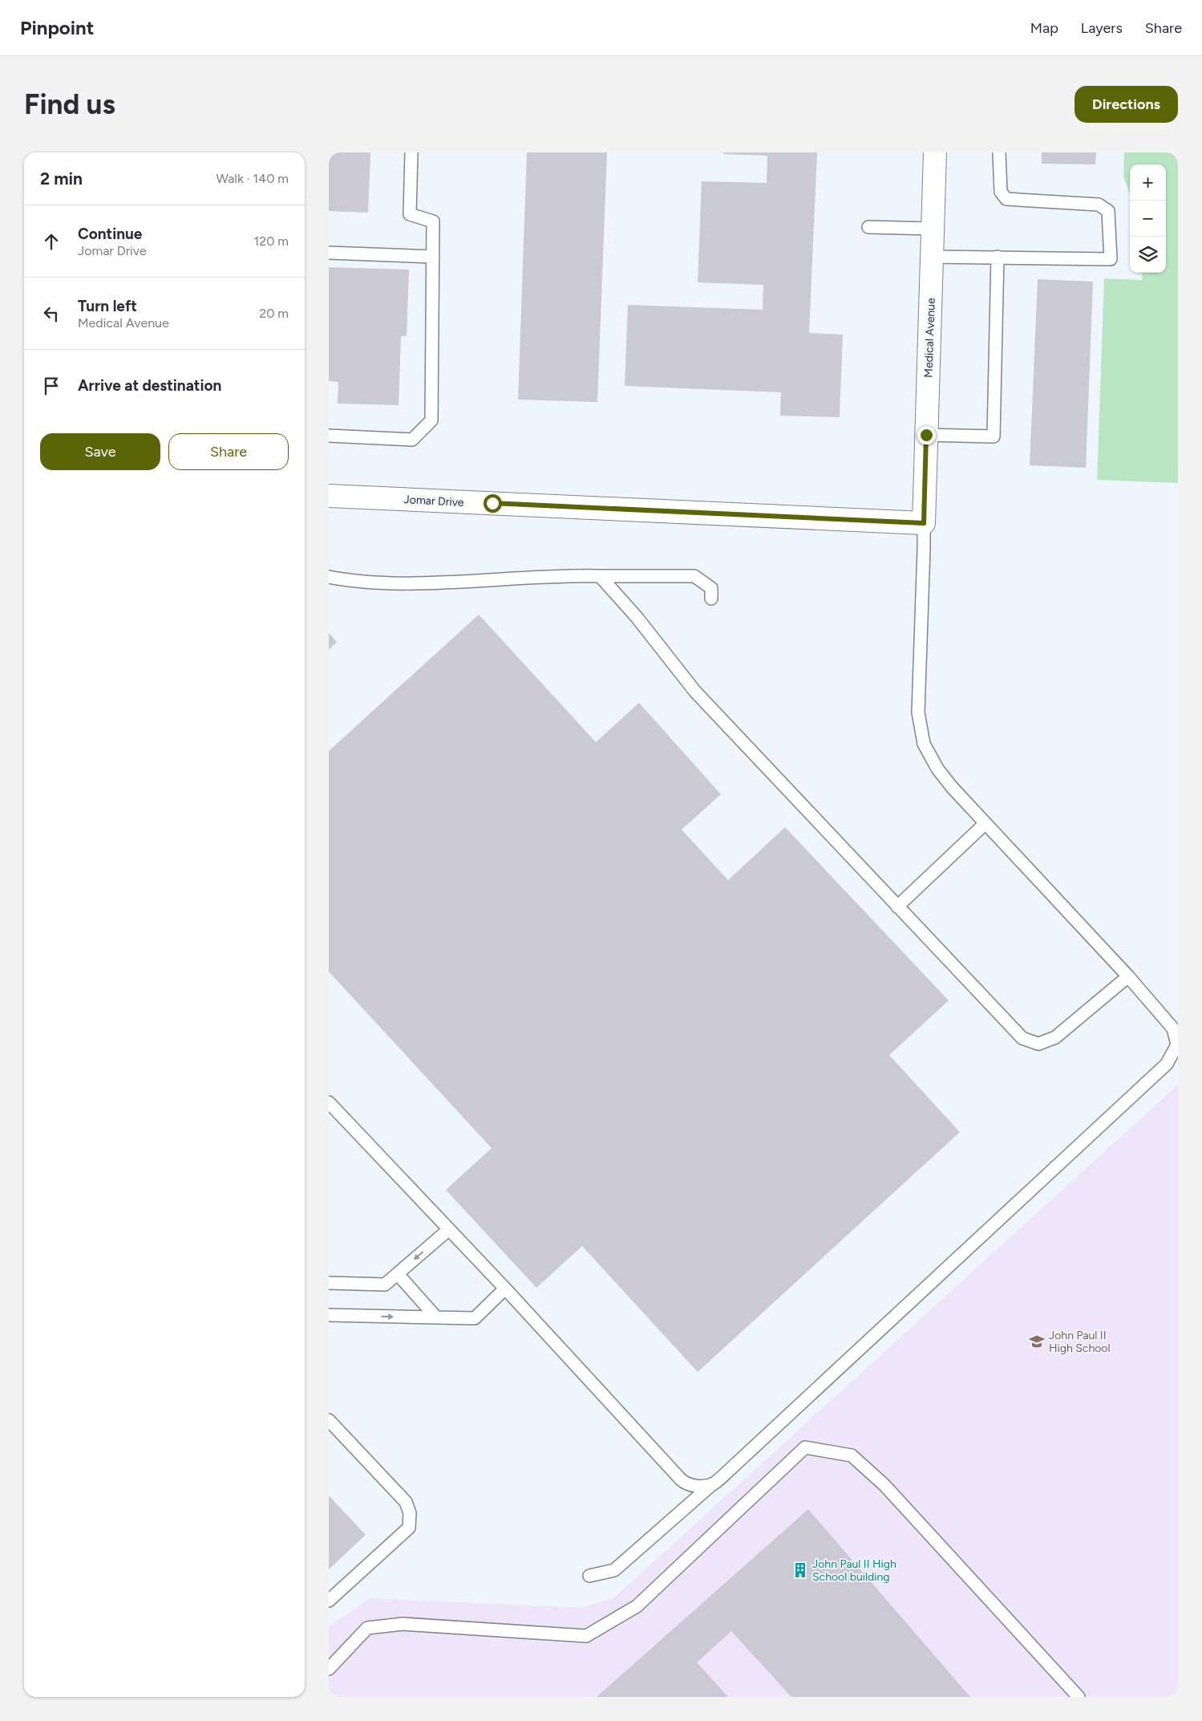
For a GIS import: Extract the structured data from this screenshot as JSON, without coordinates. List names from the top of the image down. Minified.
{"streets":{"street":["Medical Avenue","Jomar Drive"]},"crossings":[["Medical Avenue","Jomar Drive"]],"places":{"school or university":["John Paul II High School"],"building":["John Paul II High School building"]},"page":{"header":"Pinpoint","nav":["Map","Layers","Share"],"buttons":["Directions",["Save","Share"]],"title":"Find us","heading":["2 min","Walk · 140 m"],"map_buttons":["+","−"],"list":[["Continue","Jomar Drive","120 m"],["Turn left","Medical Avenue","20 m"],"Arrive at destination"]}}
